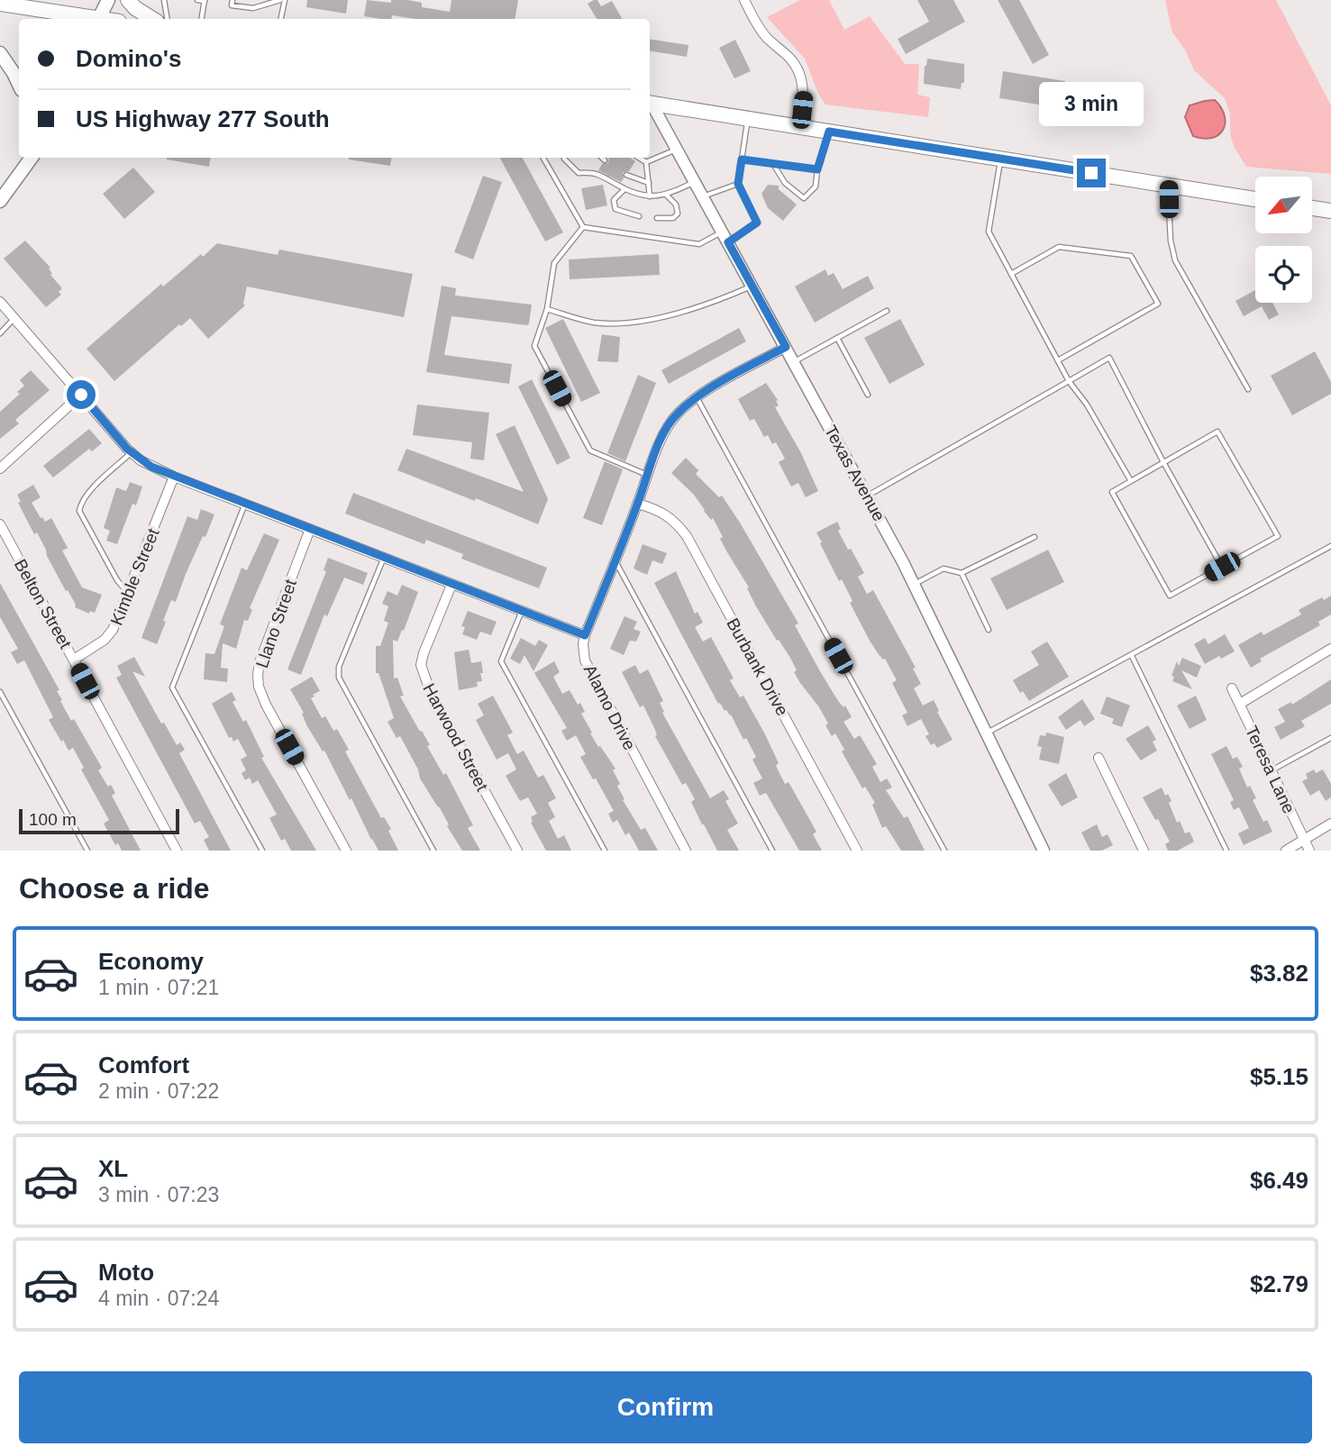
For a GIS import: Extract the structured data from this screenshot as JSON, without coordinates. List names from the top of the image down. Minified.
{"streets":{"street":["Texas Avenue","Kimble Street","Belton Street","Llano Street","Burbank Drive","Alamo Drive","Harwood Street","Teresa Lane"]},"crossings":[["Kimble Street","Belton Street"]],"scale_bar":"100 m","north":"bottom left","page":{"banner":["Domino's","US Highway 277 South"],"bubble":"3 min","scale":"100 m","heading":"Choose a ride","list":[{"name":"Economy","note":"1 min · 07:21","value":"$3.82"},{"name":"Comfort","note":"2 min · 07:22","value":"$5.15"},{"name":"XL","note":"3 min · 07:23","value":"$6.49"},{"name":"Moto","note":"4 min · 07:24","value":"$2.79"}],"buttons":"Confirm"}}
